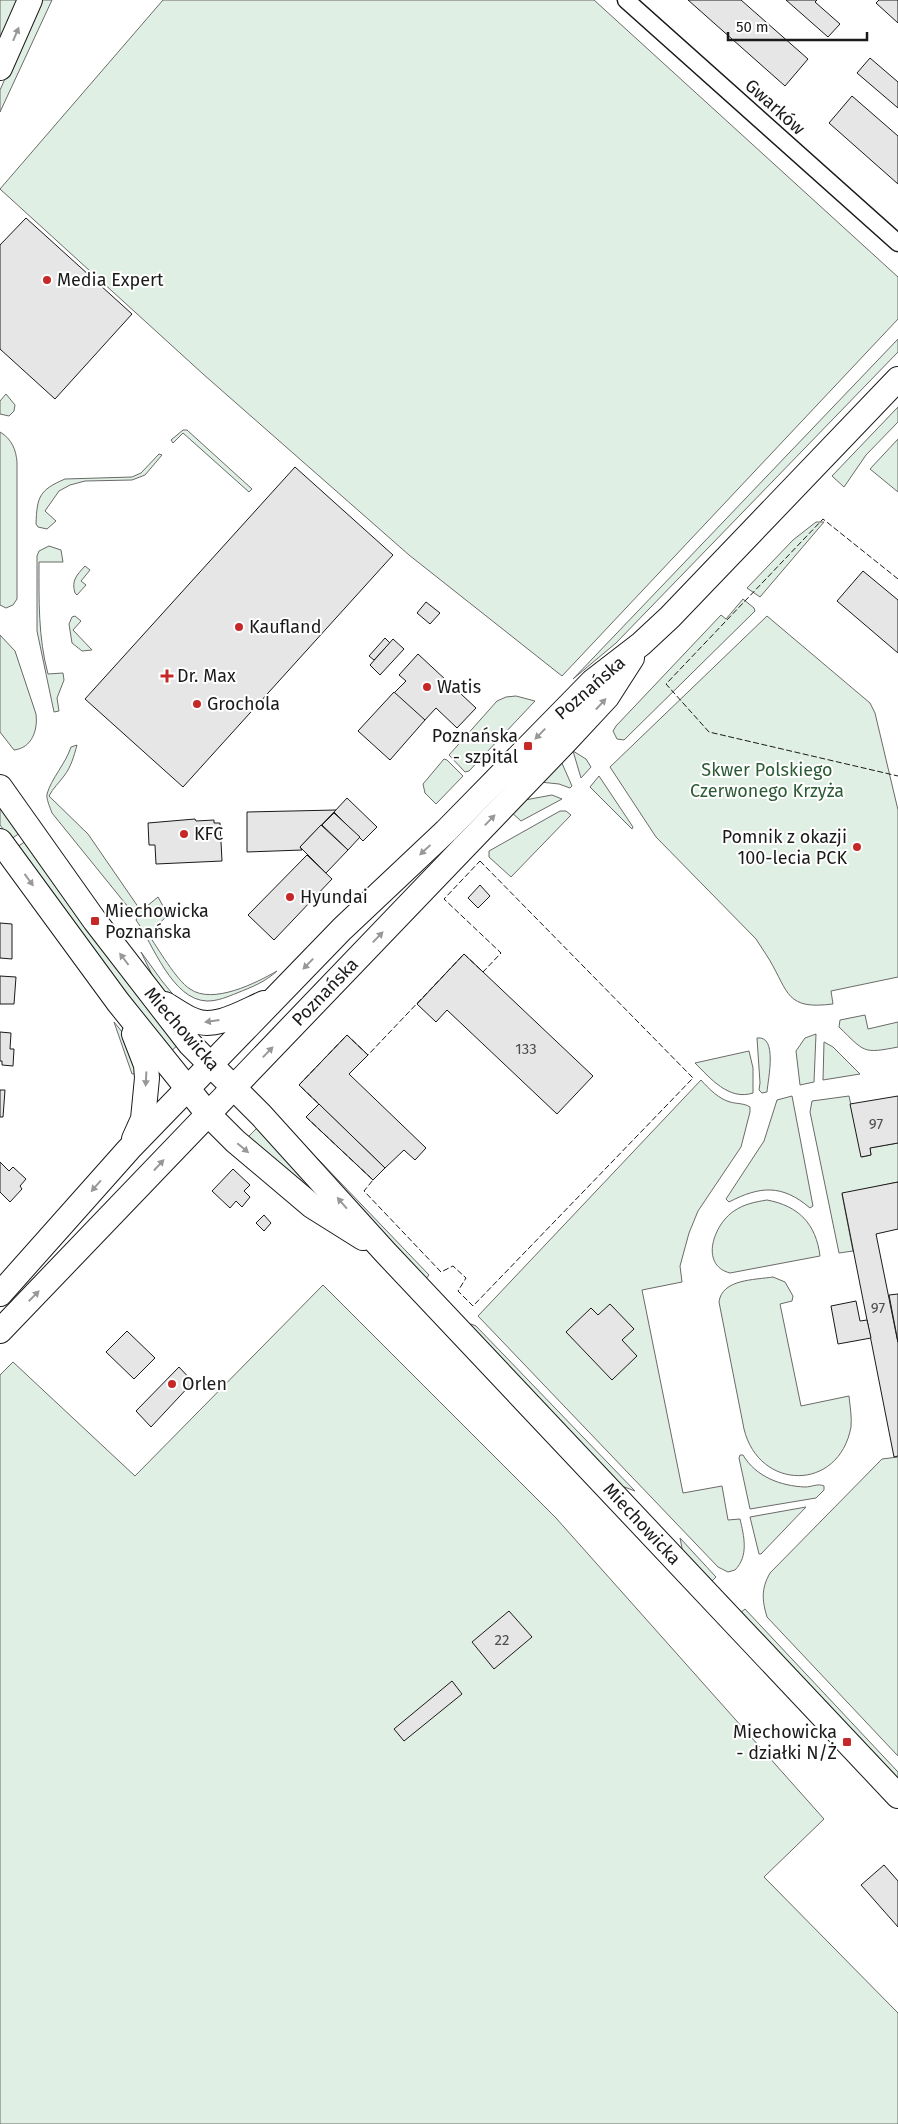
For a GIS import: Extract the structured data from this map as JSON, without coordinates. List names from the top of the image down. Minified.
{"streets":{"street":["Gwarków","Poznańska","Miechowicka"]},"crossings":[["Poznańska","Miechowicka"]],"parks":["Skwer Polskiego Czerwonego Krzyża"],"places":{"other":["Media Expert","Kaufland","Watis","Grochola","KFC","Pomnik z okazji 100-lecia PCK","Hyundai","Orlen"],"health":["Dr. Max"],"transit":["Poznańska - szpital","Miechowicka Poznańska","Miechowicka - działki N/Ż"]},"house_numbers":["133","97","97","22"],"scale_bar":"50 m"}
